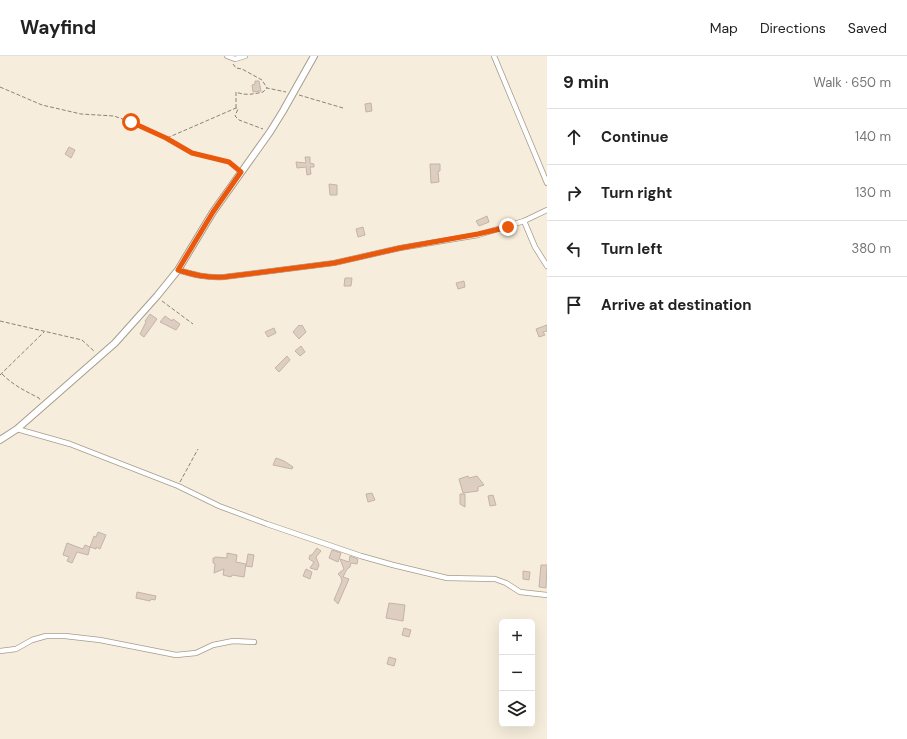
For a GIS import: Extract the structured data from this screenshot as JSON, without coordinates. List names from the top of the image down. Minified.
{"page":{"header":"Wayfind","nav":["Map","Directions","Saved"],"heading":["9 min","Walk · 650 m"],"list":[["Continue","140 m"],["Turn right","130 m"],["Turn left","380 m"],"Arrive at destination"],"map_buttons":["+","−"]}}
